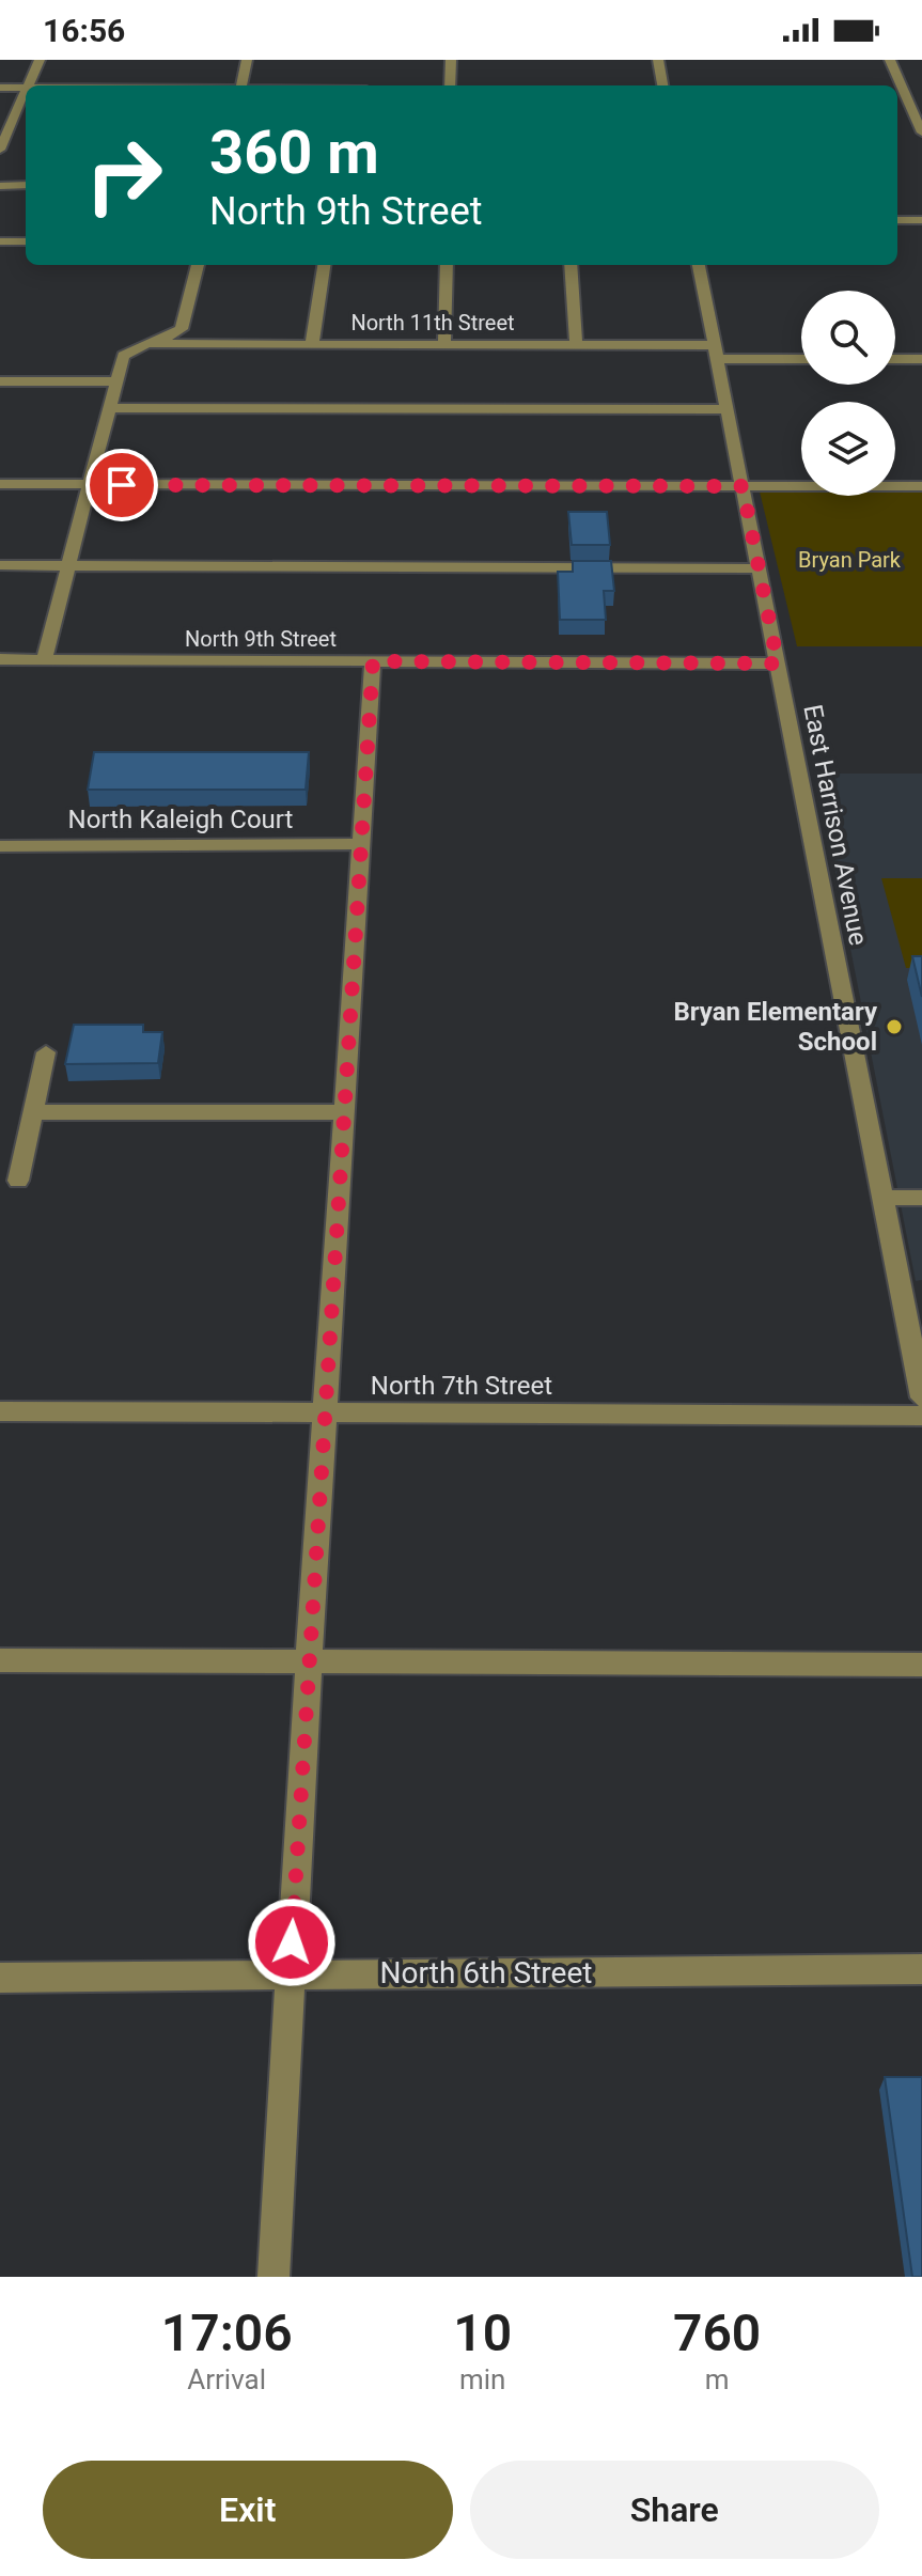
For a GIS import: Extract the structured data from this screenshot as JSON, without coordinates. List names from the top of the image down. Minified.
{"streets":{"street":["North 11th Street","North 9th Street","North Kaleigh Court","East Harrison Avenue","North 7th Street","North 6th Street"]},"crossings":[["North 11th Street","East Harrison Avenue"],["North 9th Street","East Harrison Avenue"]],"parks":["Bryan Park"],"places":["Bryan Elementary School"],"page":{"status":"16:56","turn":["360 m","North 9th Street"],"eta":["17:06","Arrival","10","min","760","m"],"buttons":["Exit","Share"]}}
